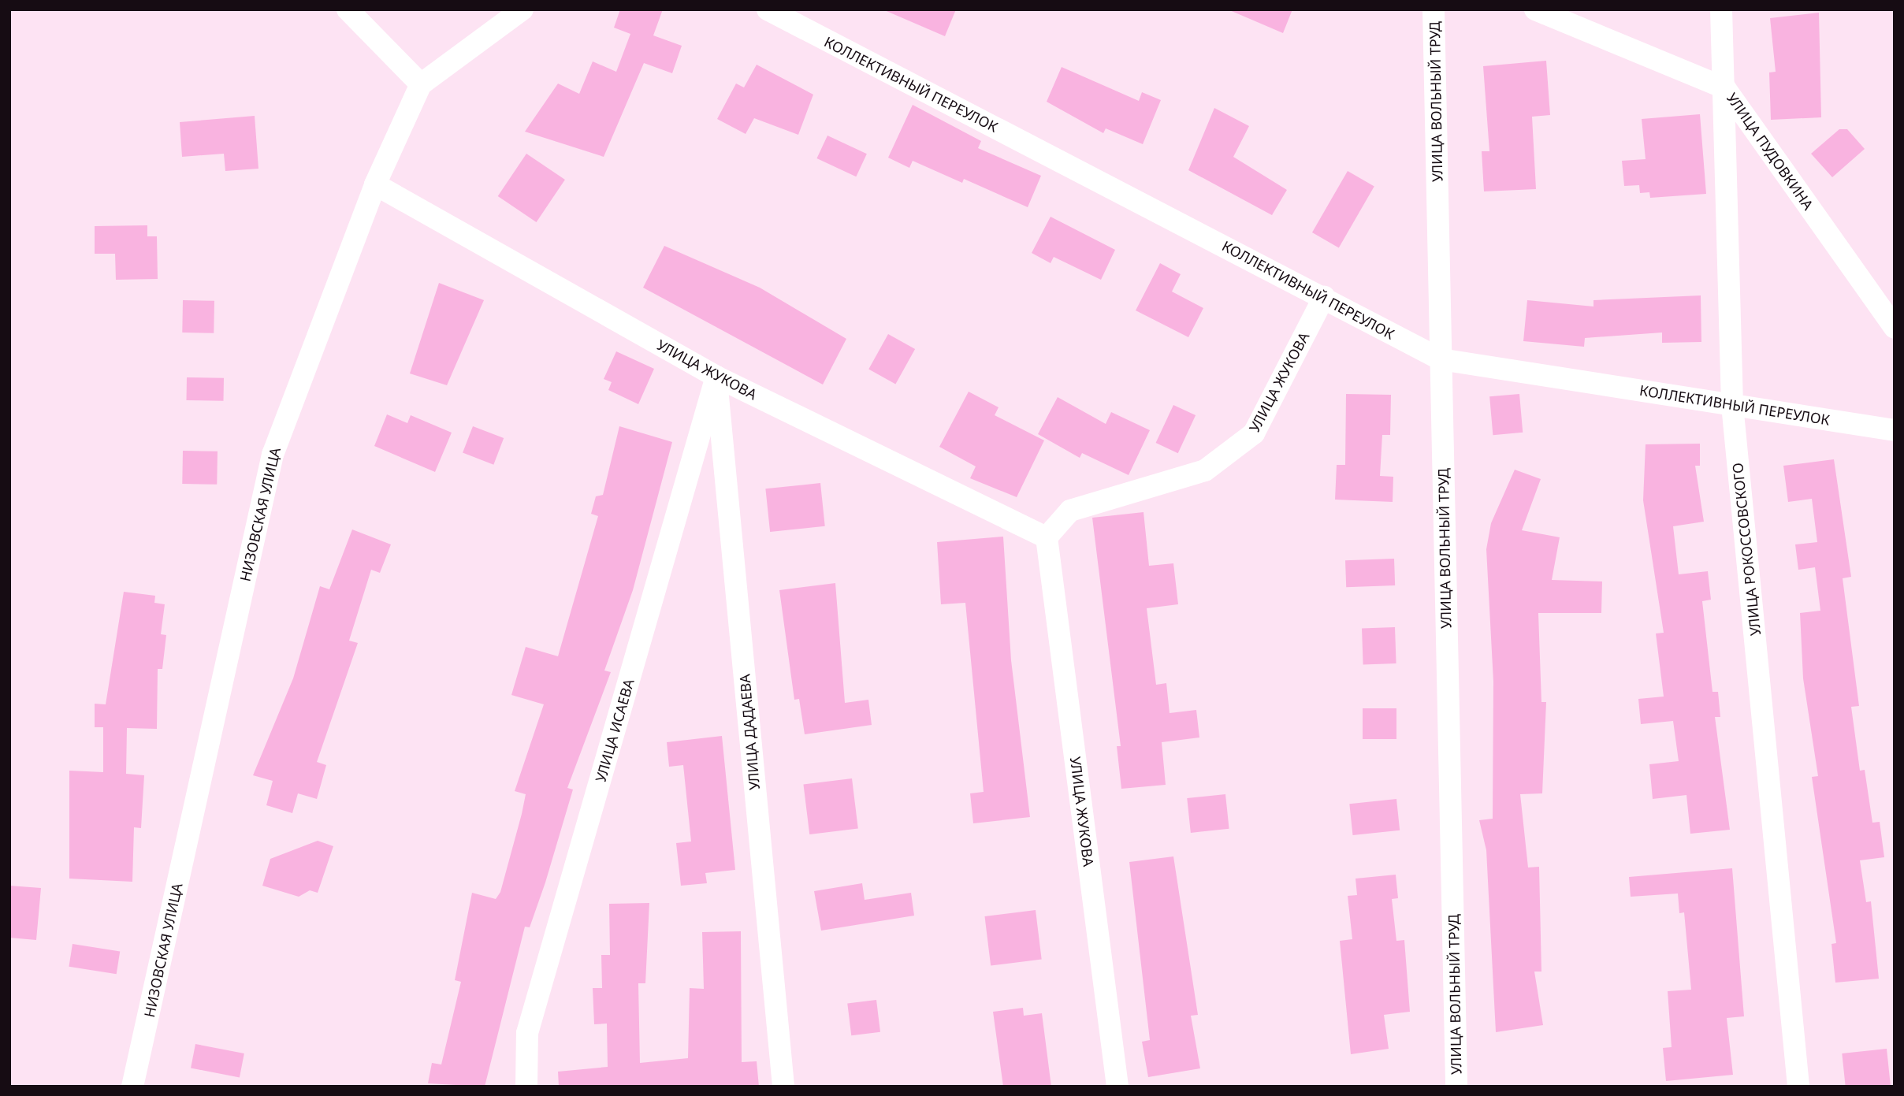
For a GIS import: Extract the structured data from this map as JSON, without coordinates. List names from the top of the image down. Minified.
{"streets":{"street":["КОЛЛЕКТИВНЫЙ ПЕРЕУЛОК","УЛИЦА ВОЛЬНЫЙ ТРУД","УЛИЦА ПУДОВКИНА","УЛИЦА ЖУКОВА","НИЗОВСКАЯ УЛИЦА","УЛИЦА РОКОССОВСКОГО","УЛИЦА ИСАЕВА","УЛИЦА ДАДАЕВА"]},"crossings":[["КОЛЛЕКТИВНЫЙ ПЕРЕУЛОК","УЛИЦА ВОЛЬНЫЙ ТРУД"],["КОЛЛЕКТИВНЫЙ ПЕРЕУЛОК","УЛИЦА ЖУКОВА"],["КОЛЛЕКТИВНЫЙ ПЕРЕУЛОК","УЛИЦА РОКОССОВСКОГО"],["УЛИЦА ПУДОВКИНА","УЛИЦА РОКОССОВСКОГО"],["УЛИЦА ЖУКОВА","НИЗОВСКАЯ УЛИЦА"],["УЛИЦА ЖУКОВА","УЛИЦА ИСАЕВА"],["УЛИЦА ЖУКОВА","УЛИЦА ДАДАЕВА"],["УЛИЦА ИСАЕВА","УЛИЦА ДАДАЕВА"]]}
